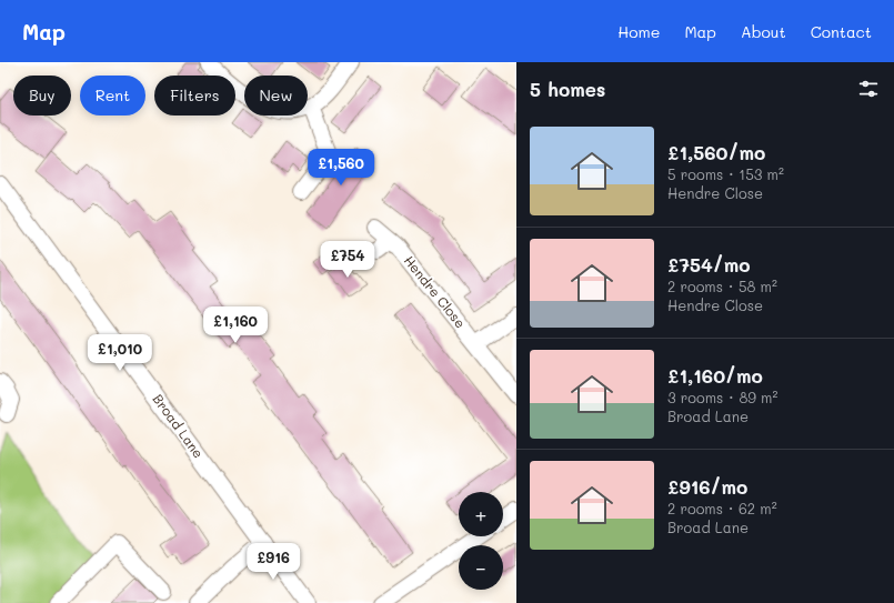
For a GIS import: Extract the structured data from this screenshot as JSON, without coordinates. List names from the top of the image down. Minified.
{"streets":{"street":["Hendre Close","Broad Lane"]},"page":{"header":"Map","nav":["Home","Map","About","Contact"],"heading":"5 homes","chip":["Buy","Rent","Filters","New"],"list":[{"name":"£1,560/mo","note":"5 rooms · 153 m² · Hendre Close"},{"name":"£754/mo","note":"2 rooms · 58 m² · Hendre Close"},{"name":"£1,160/mo","note":"3 rooms · 89 m² · Broad Lane"},{"name":"£916/mo","note":"2 rooms · 62 m² · Broad Lane"}],"price":["£1,560","£754","£1,160","£1,010","£916"],"map_buttons":["+","−"]}}
